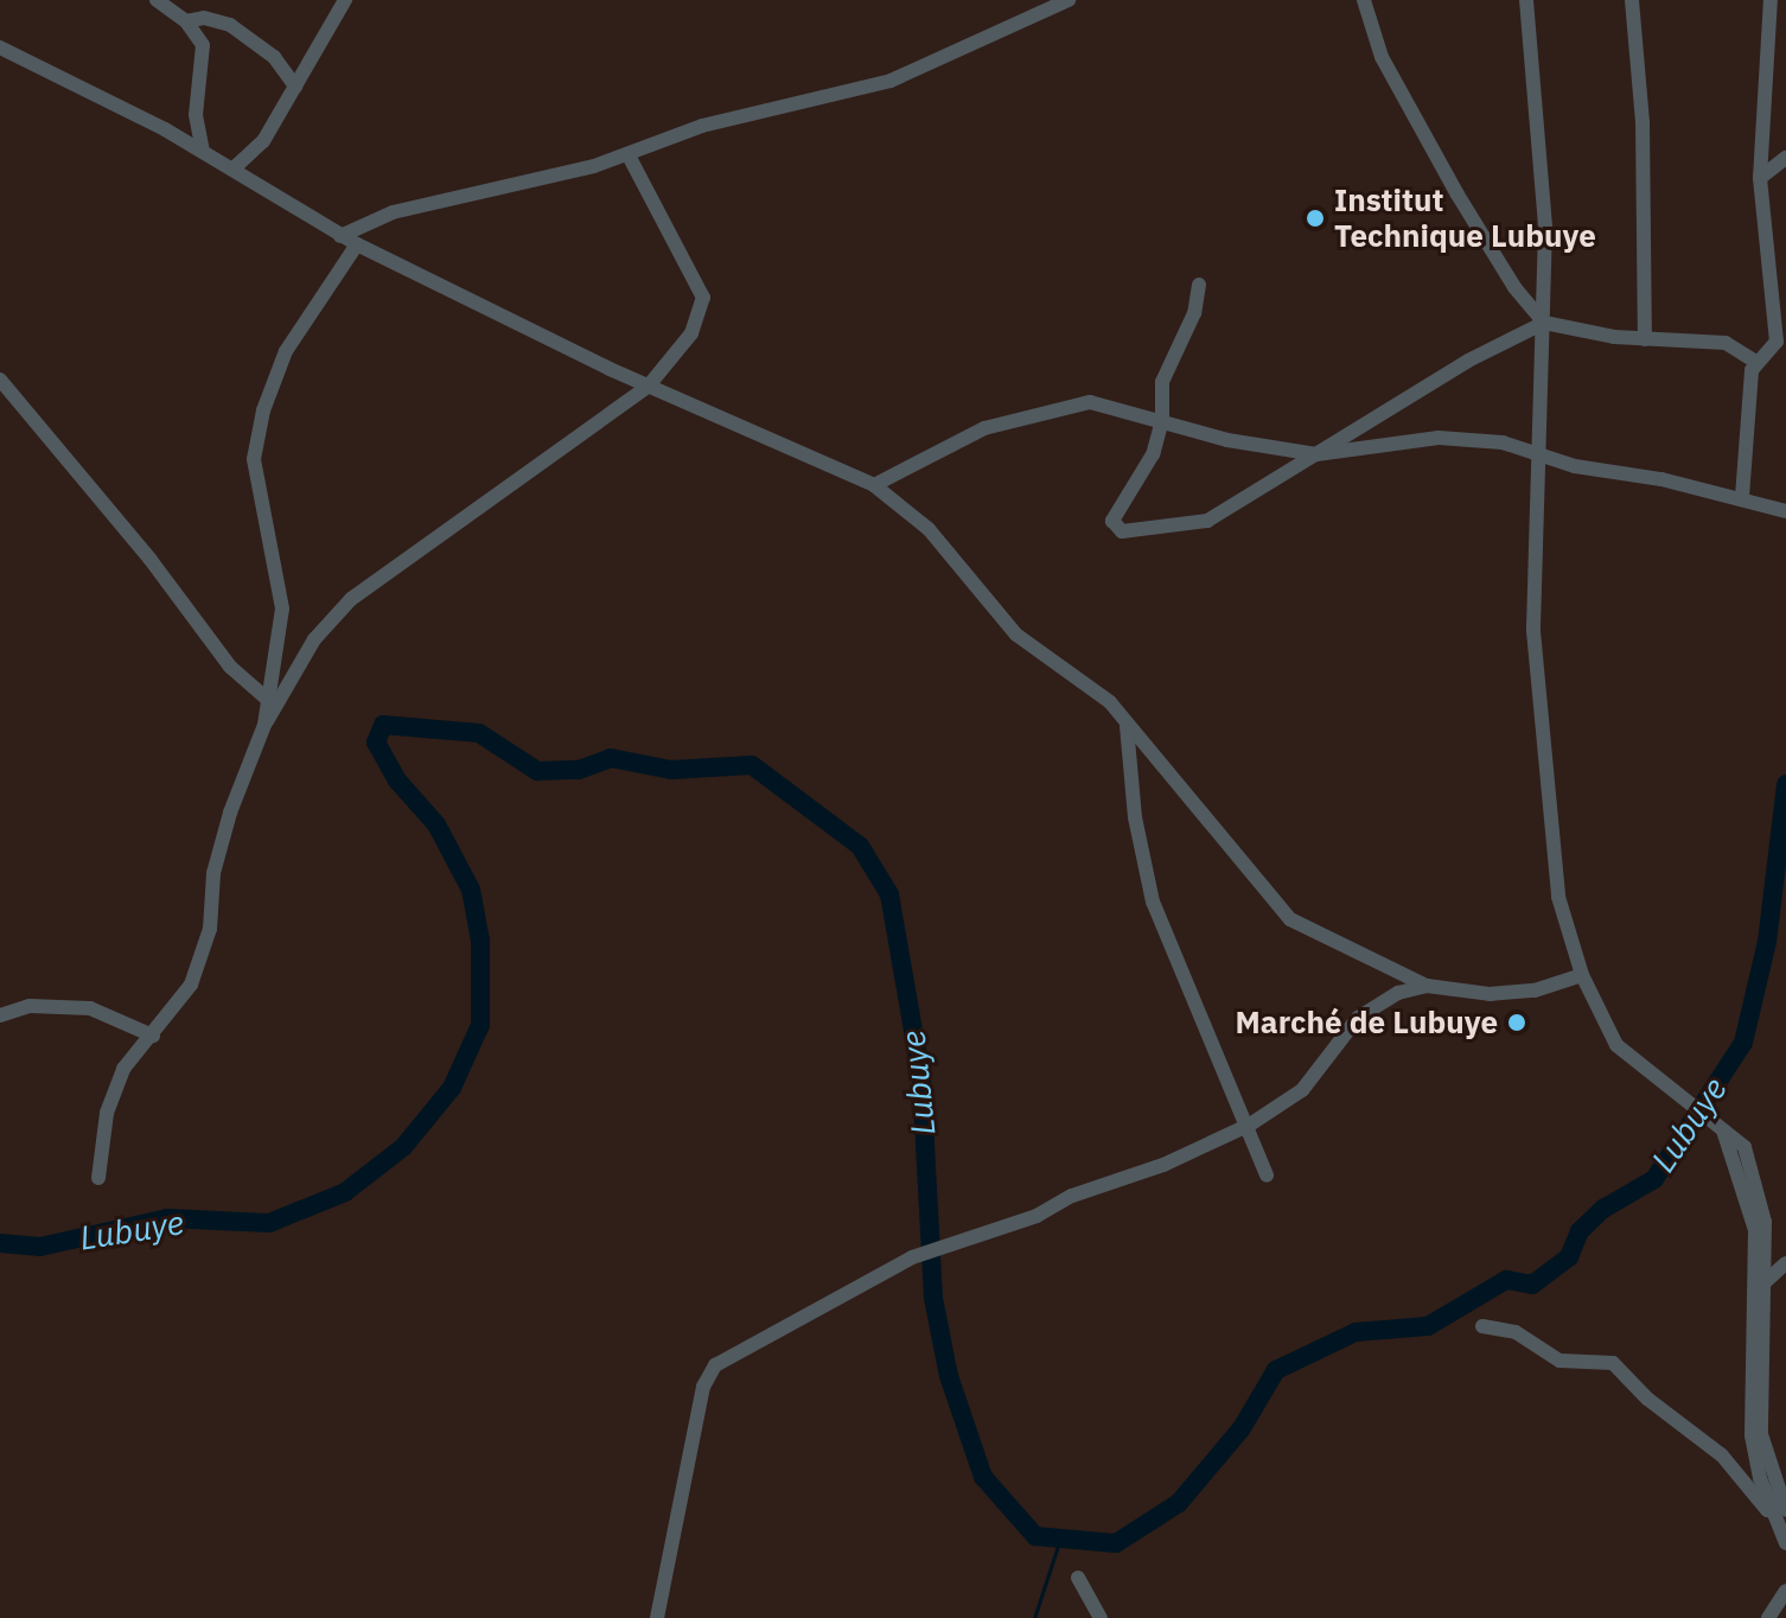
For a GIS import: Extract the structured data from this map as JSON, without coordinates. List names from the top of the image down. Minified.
{"water":["Lubuye"],"places":["Institut Technique Lubuye","Marché de Lubuye"]}
